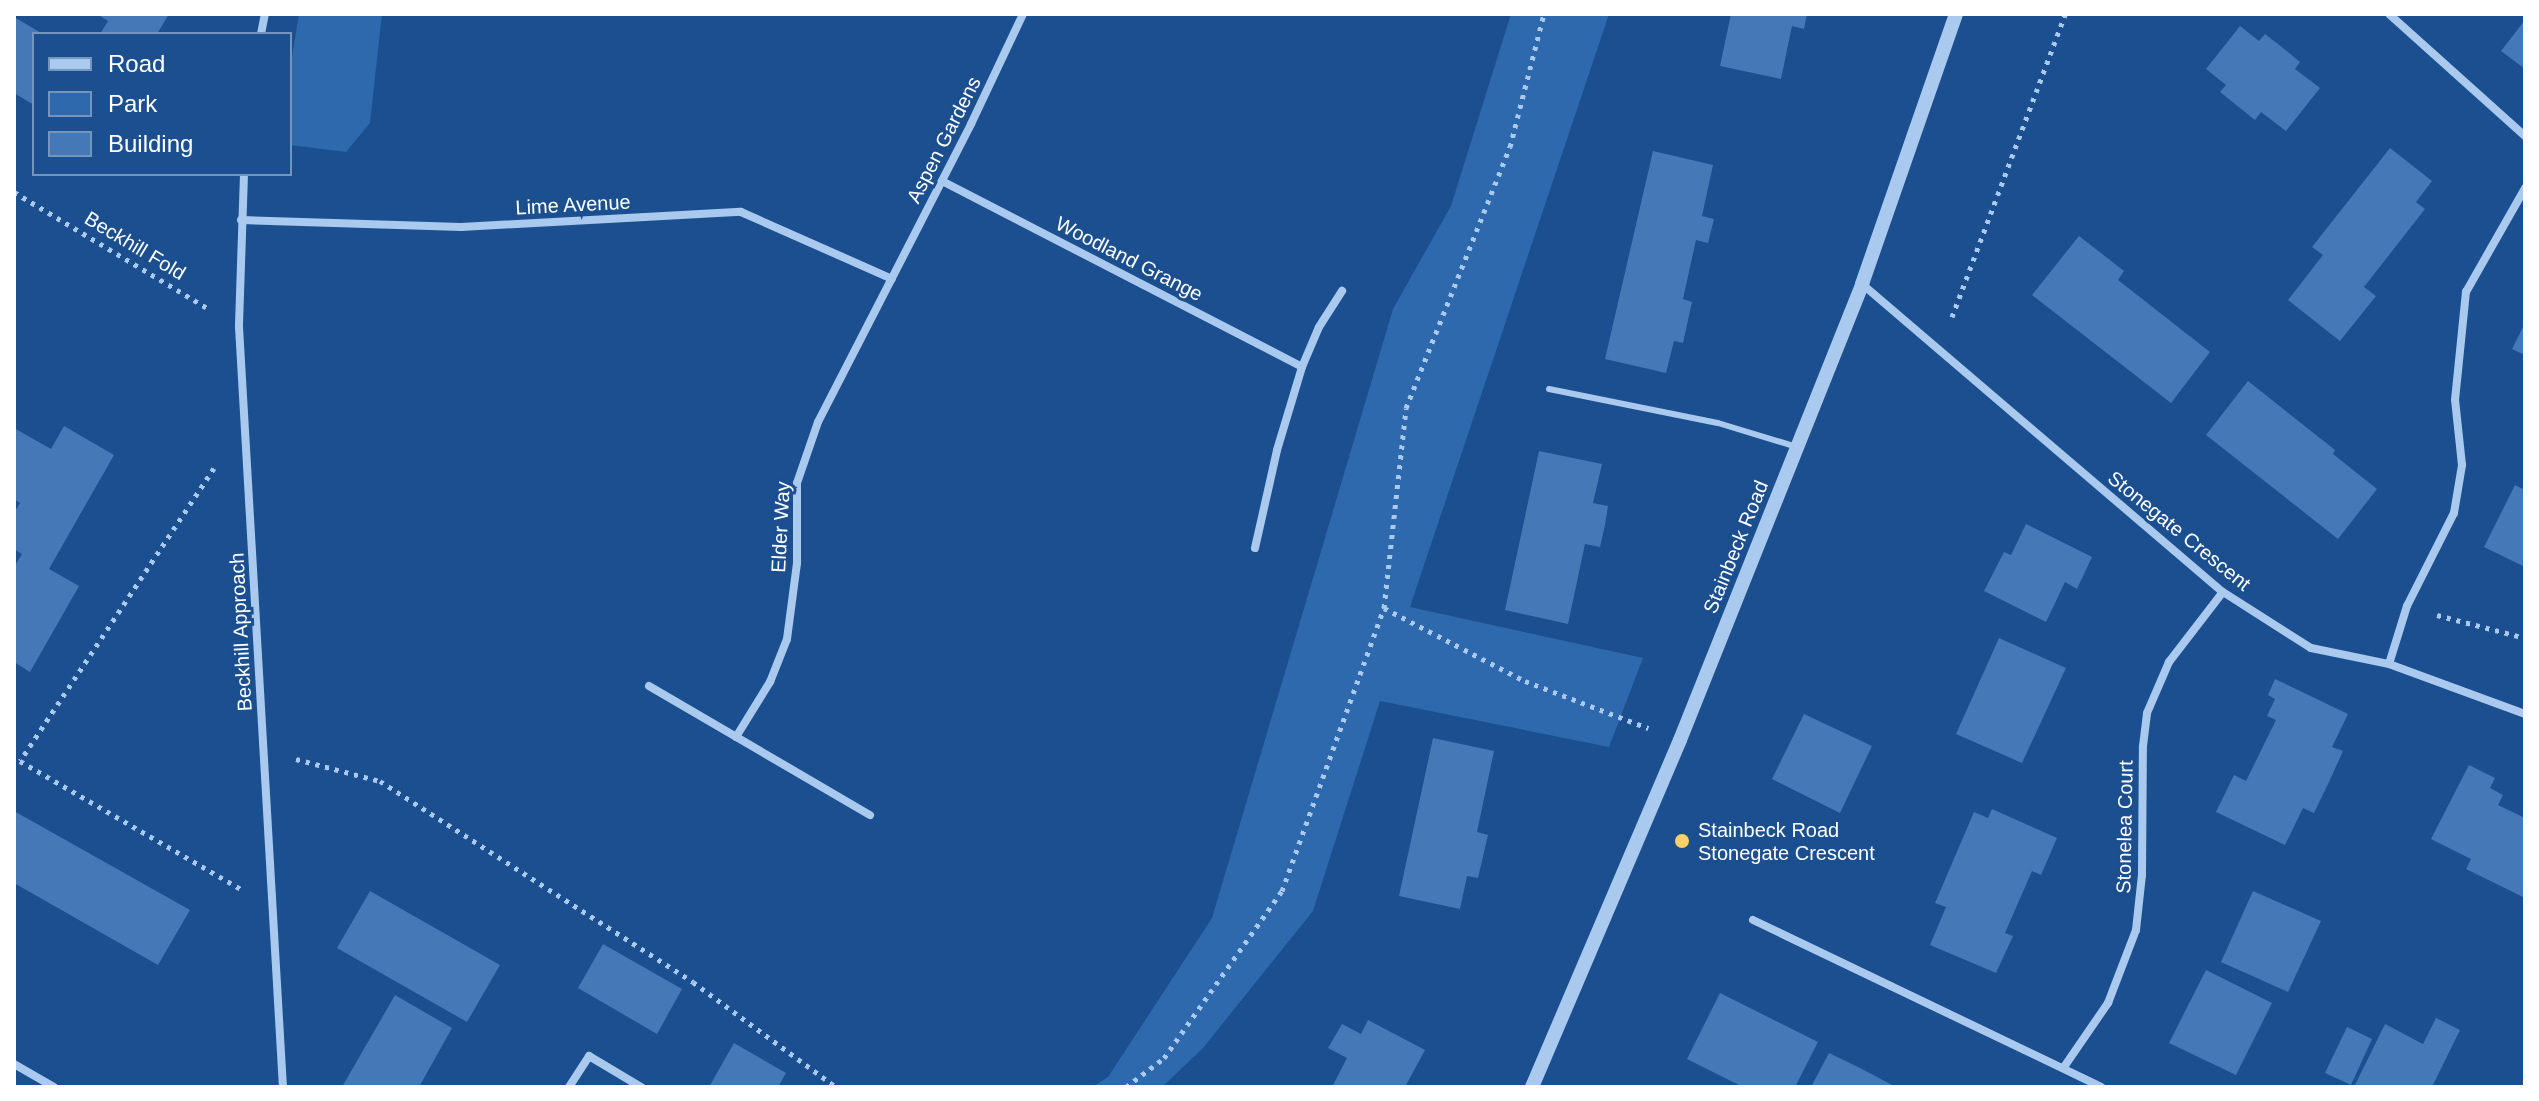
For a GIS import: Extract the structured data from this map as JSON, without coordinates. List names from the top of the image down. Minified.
{"streets":{"street":["Aspen Gardens","Lime Avenue","Woodland Grange","Elder Way","Stonegate Crescent","Stainbeck Road","Beckhill Approach","Stonelea Court"],"path":["Beckhill Fold"]},"crossings":[["Aspen Gardens","Lime Avenue"],["Aspen Gardens","Woodland Grange"],["Aspen Gardens","Elder Way"],["Lime Avenue","Elder Way"],["Lime Avenue","Beckhill Approach"],["Beckhill Fold","Beckhill Approach"],["Stonegate Crescent","Stainbeck Road"],["Stonegate Crescent","Stonelea Court"]],"places":["Stainbeck Road Stonegate Crescent"],"legend":["Road","Park","Building"]}
